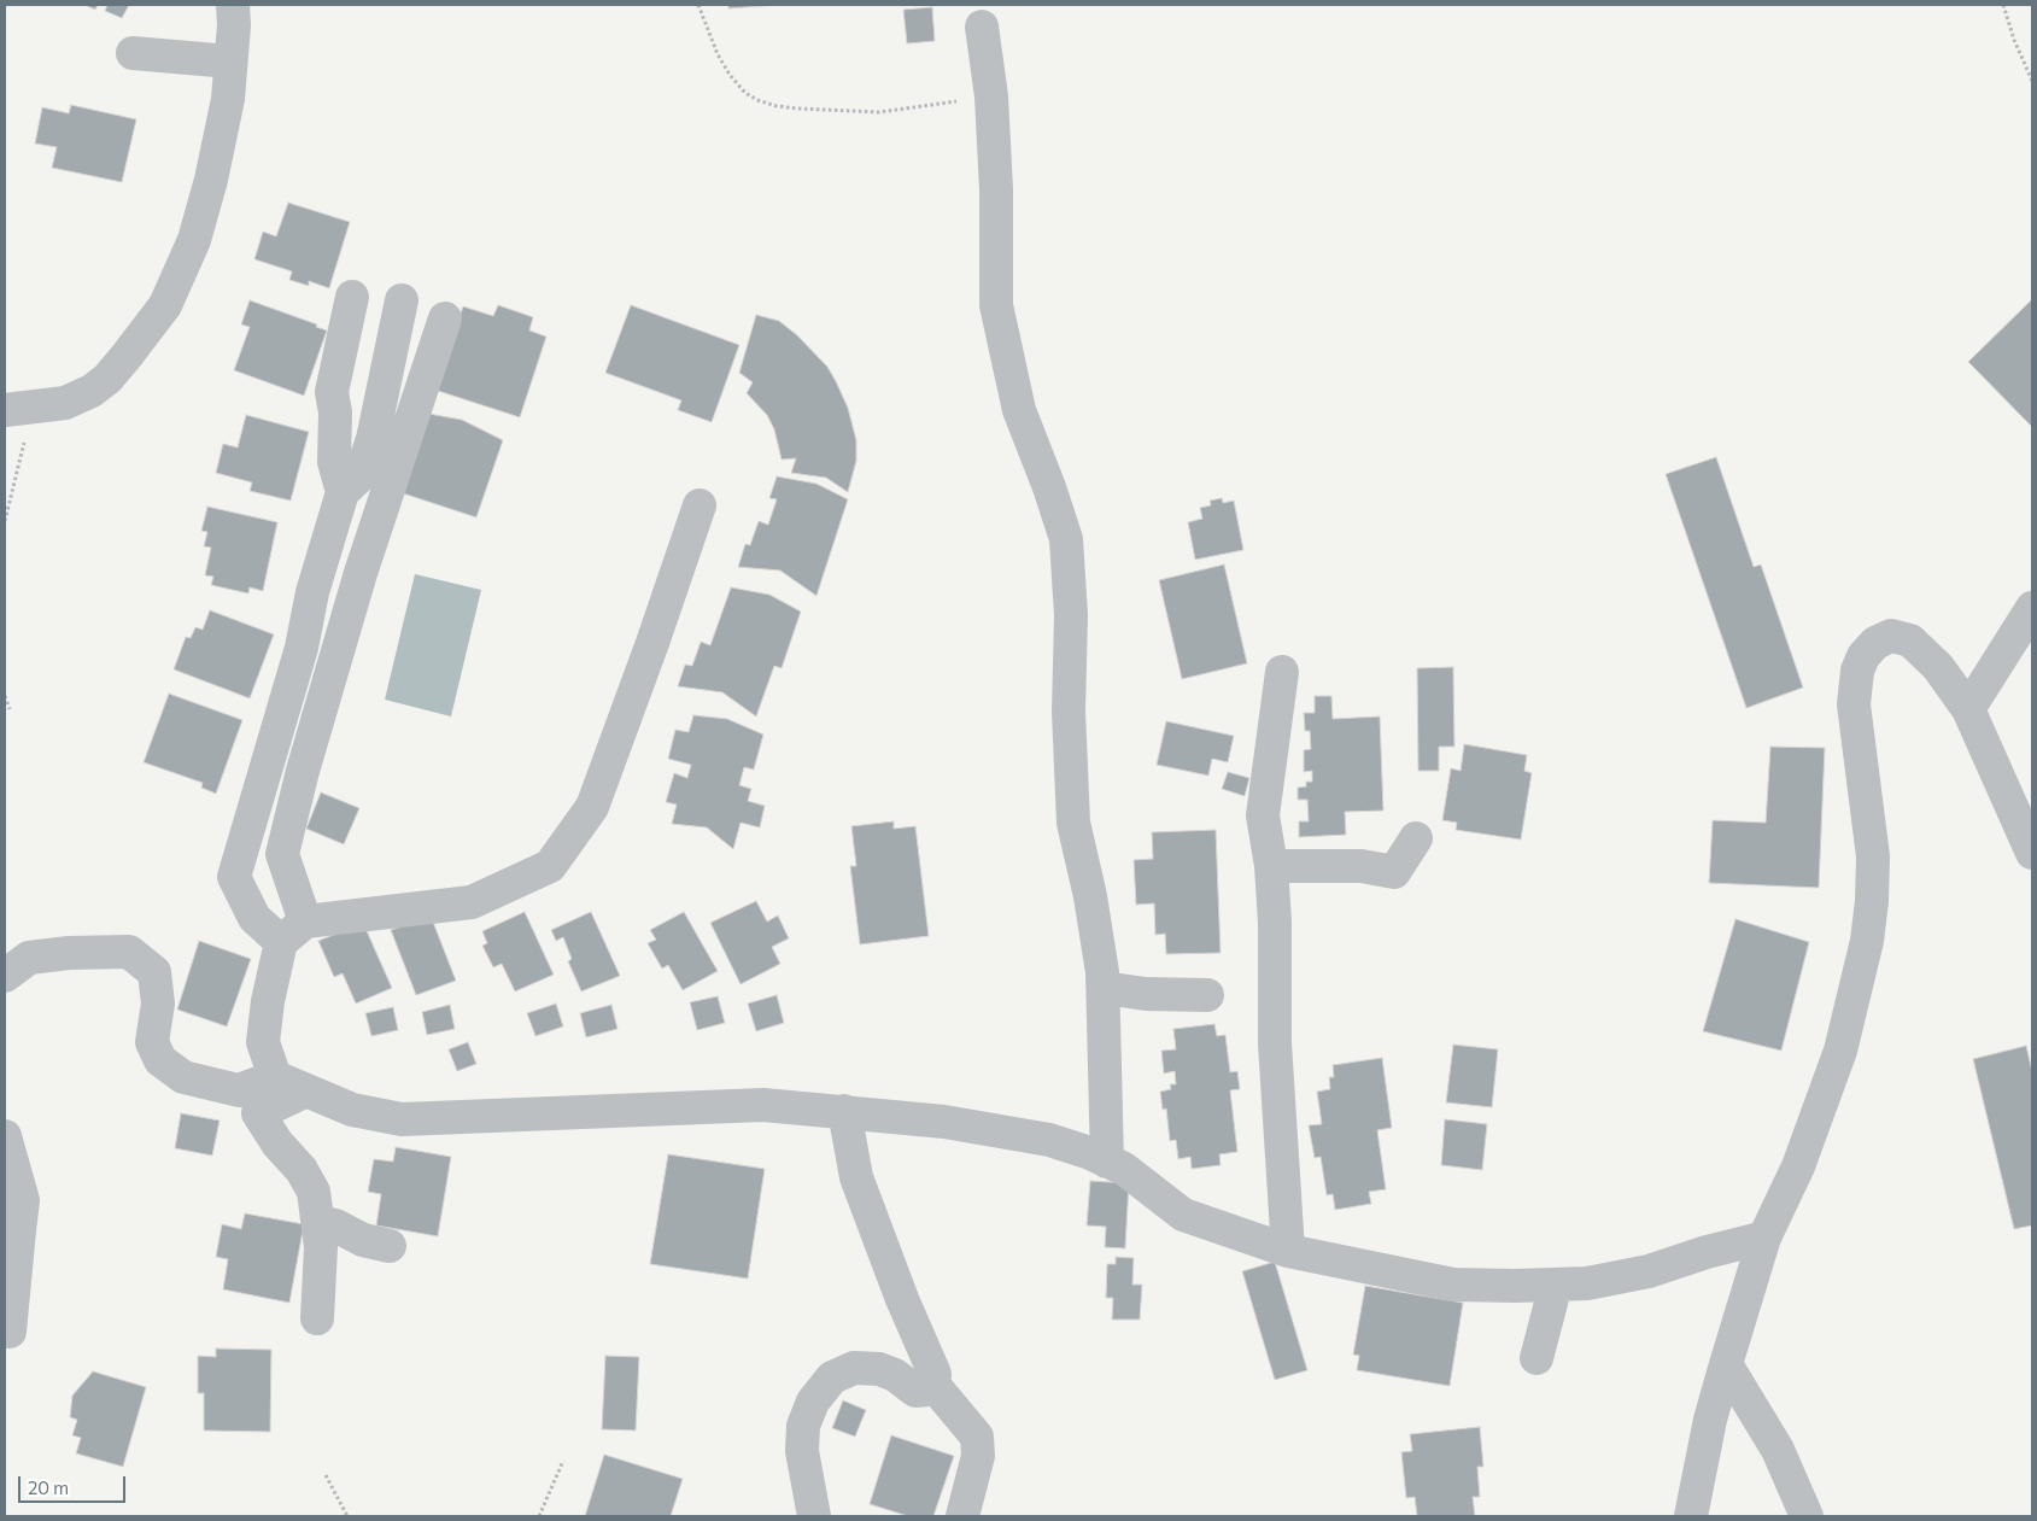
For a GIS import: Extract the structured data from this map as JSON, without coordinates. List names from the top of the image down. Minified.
{"scale_bar":"20 m"}
